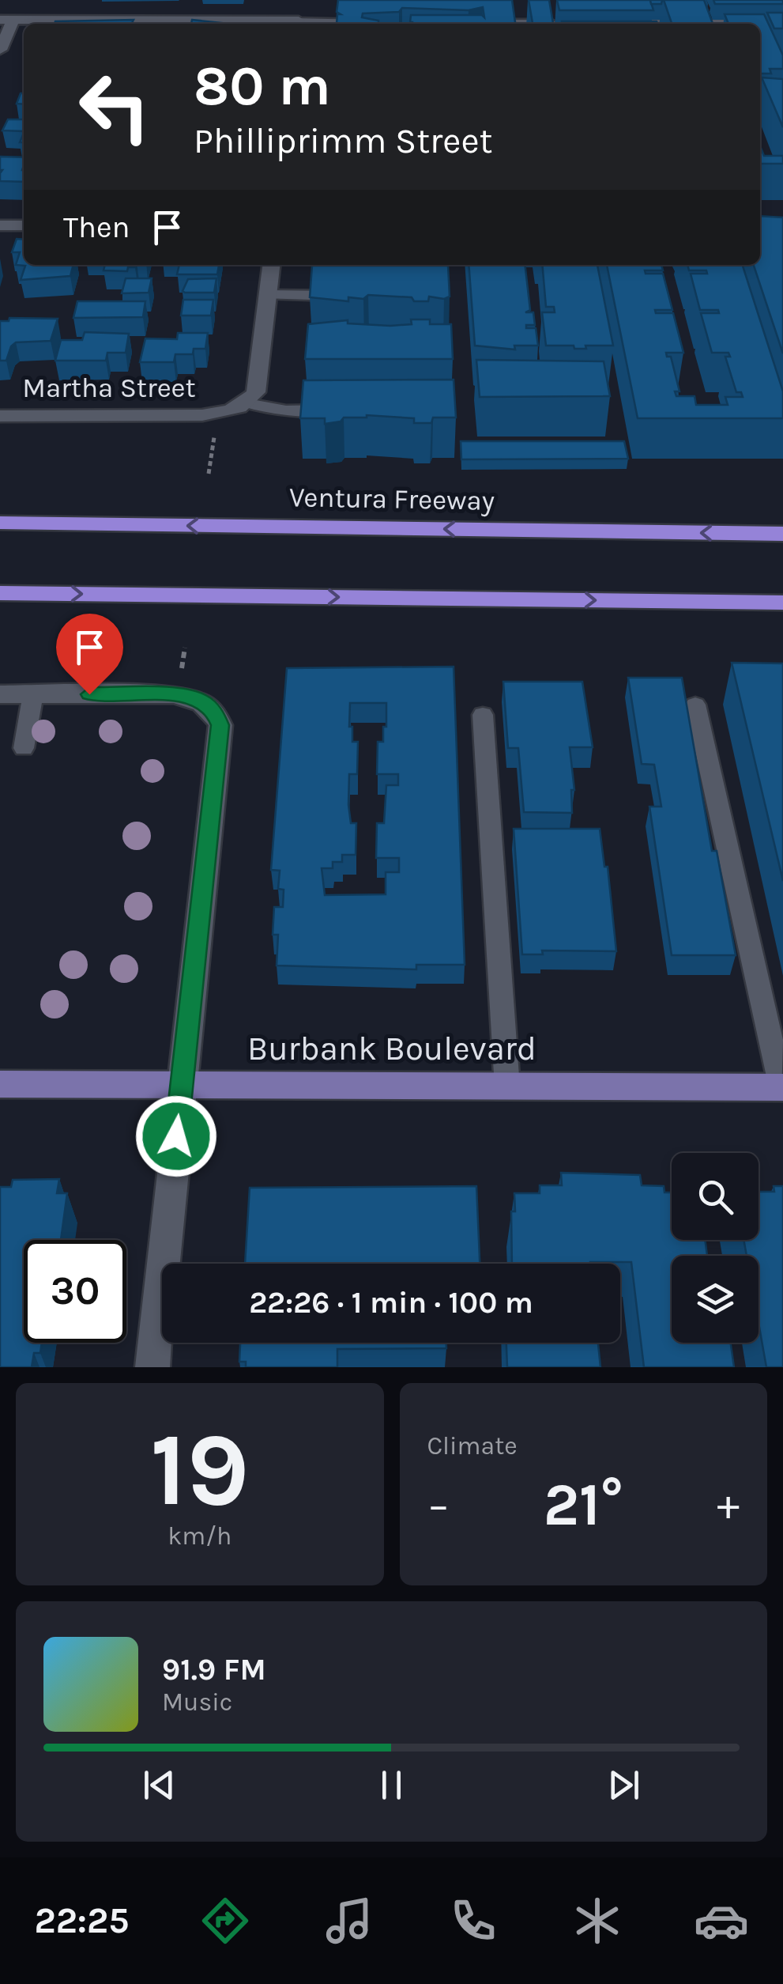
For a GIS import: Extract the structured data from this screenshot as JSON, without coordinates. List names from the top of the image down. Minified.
{"streets":{"highway":["Ventura Freeway"],"main road":["Burbank Boulevard"],"street":["Martha Street"]},"page":{"turn":["80 m","Philliprimm Street"],"then":"Then","limit":"30","trip":"22:26 · 1 min · 100 m","tile":[["19","km/h"],"Climate"],"heat":["−","21°","+"],"song":["91.9 FM","Music"],"tabs":"22:25"}}
